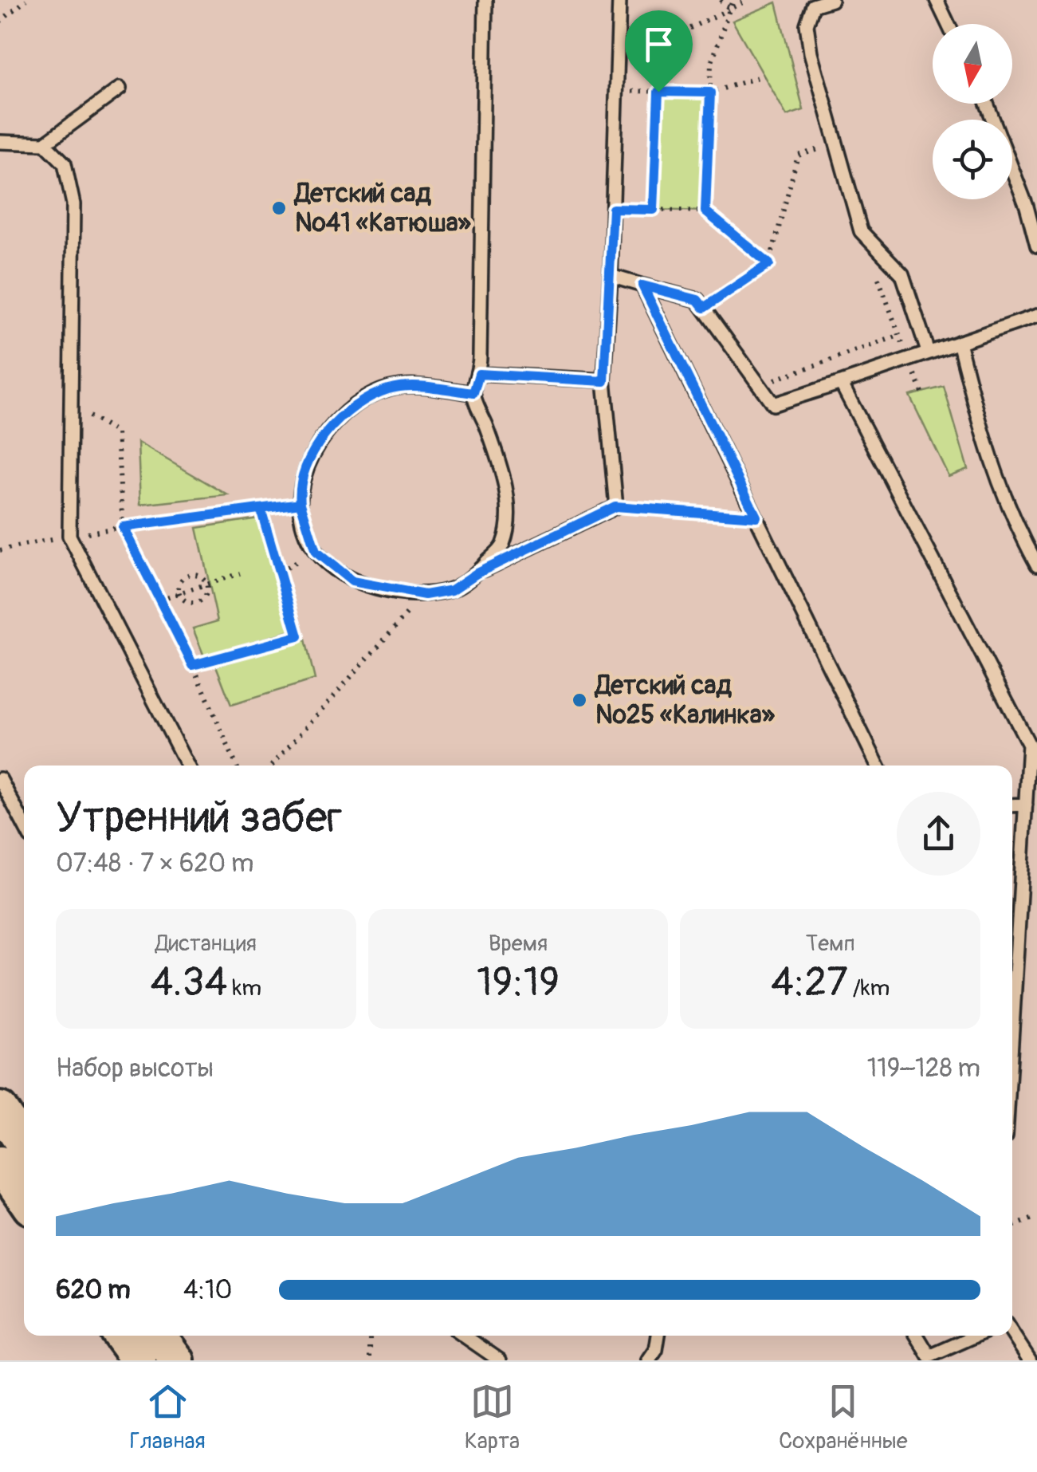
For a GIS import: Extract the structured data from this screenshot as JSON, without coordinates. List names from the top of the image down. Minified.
{"places":["Детский сад №41 «Катюша»","Детский сад №25 «Калинка»"],"north":"bottom","page":{"heading":["Утренний забег","07:48 · 7 × 620 m"],"stats":[["Дистанция","4.34 km"],["Время","19:19"],["Темп","4:27 /km"]],"chart":["Набор высоты","119–128 m"],"list":[{"name":"620 m","note":"4:10"}],"tabs":["Главная","Карта","Сохранённые"]}}
